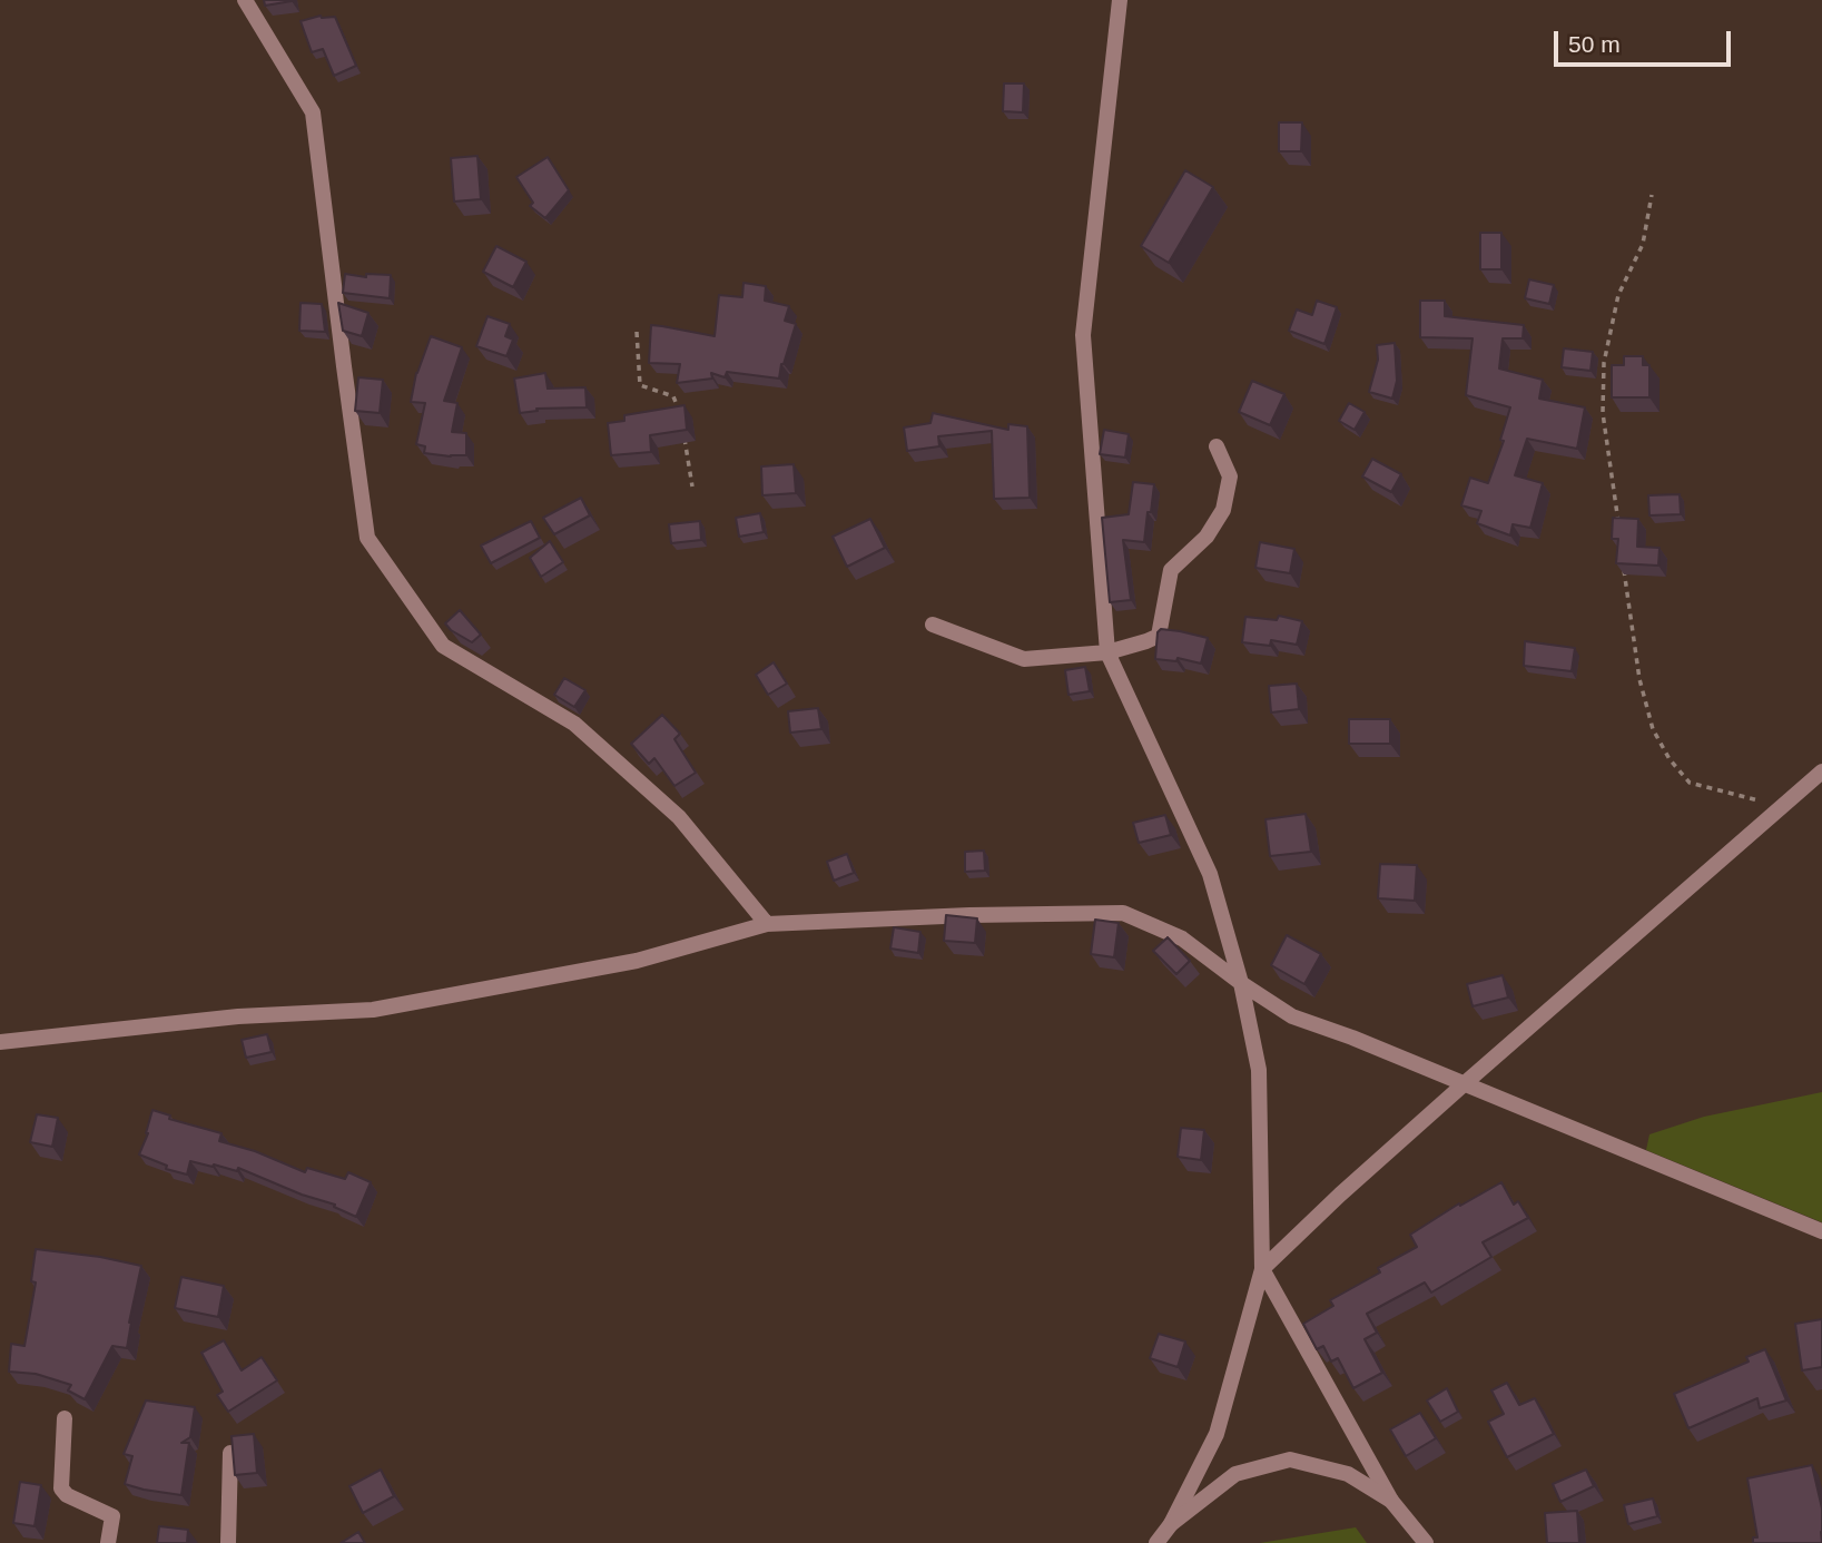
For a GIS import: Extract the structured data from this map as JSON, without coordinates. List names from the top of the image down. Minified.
{"scale_bar":"50 m"}
